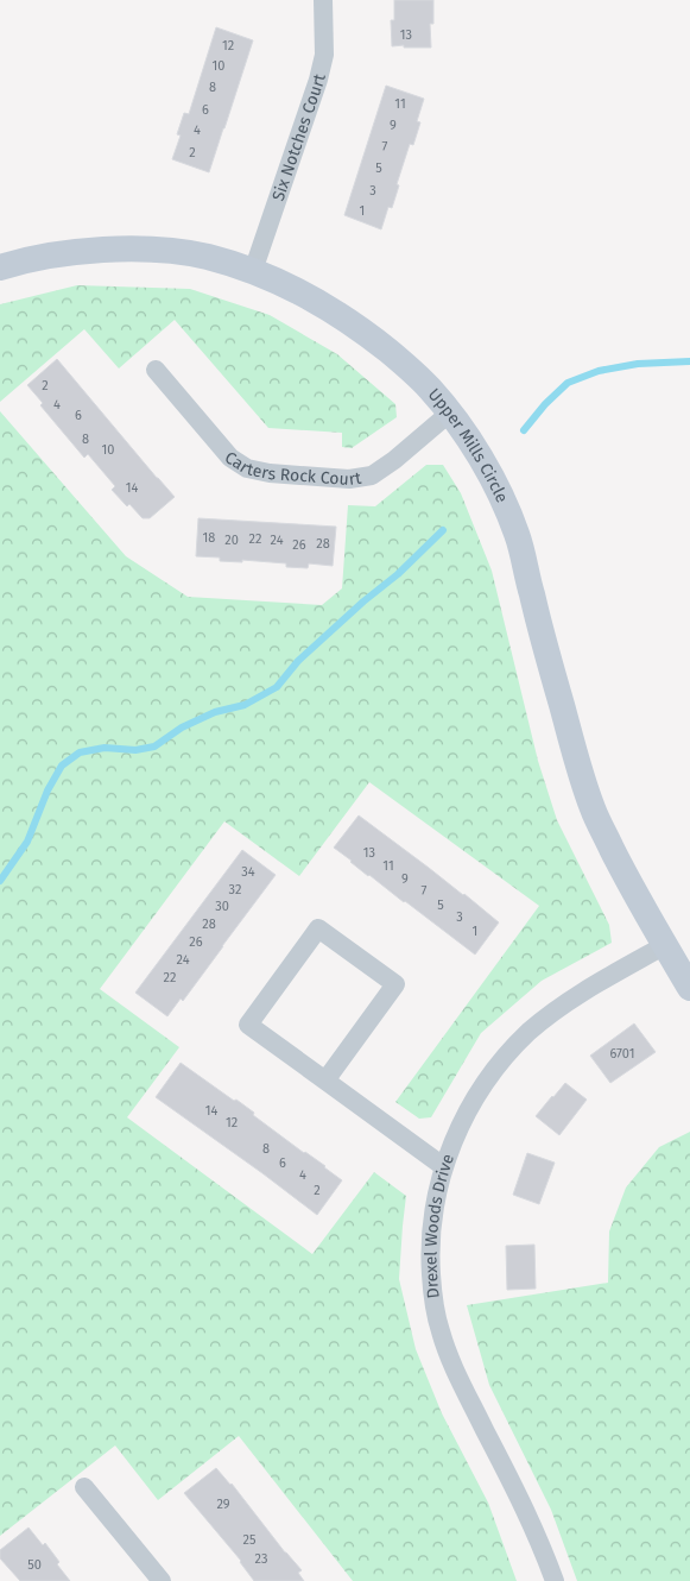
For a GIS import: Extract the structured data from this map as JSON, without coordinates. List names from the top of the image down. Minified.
{"streets":{"street":["Six Notches Court","Upper Mills Circle","Carters Rock Court","Drexel Woods Drive"]},"crossings":[["Six Notches Court","Upper Mills Circle"],["Upper Mills Circle","Carters Rock Court"],["Upper Mills Circle","Drexel Woods Drive"]],"house_numbers":["13","12","10","8","11","6","9","4","7","2","5","3","1","2","4","6","8","10","14","18","22","20","24","28","26","13","11","34","9","32","7","5","30","3","28","1","26","24","22","6701","14","12","8","6","4","2","29","25","23","50"]}
